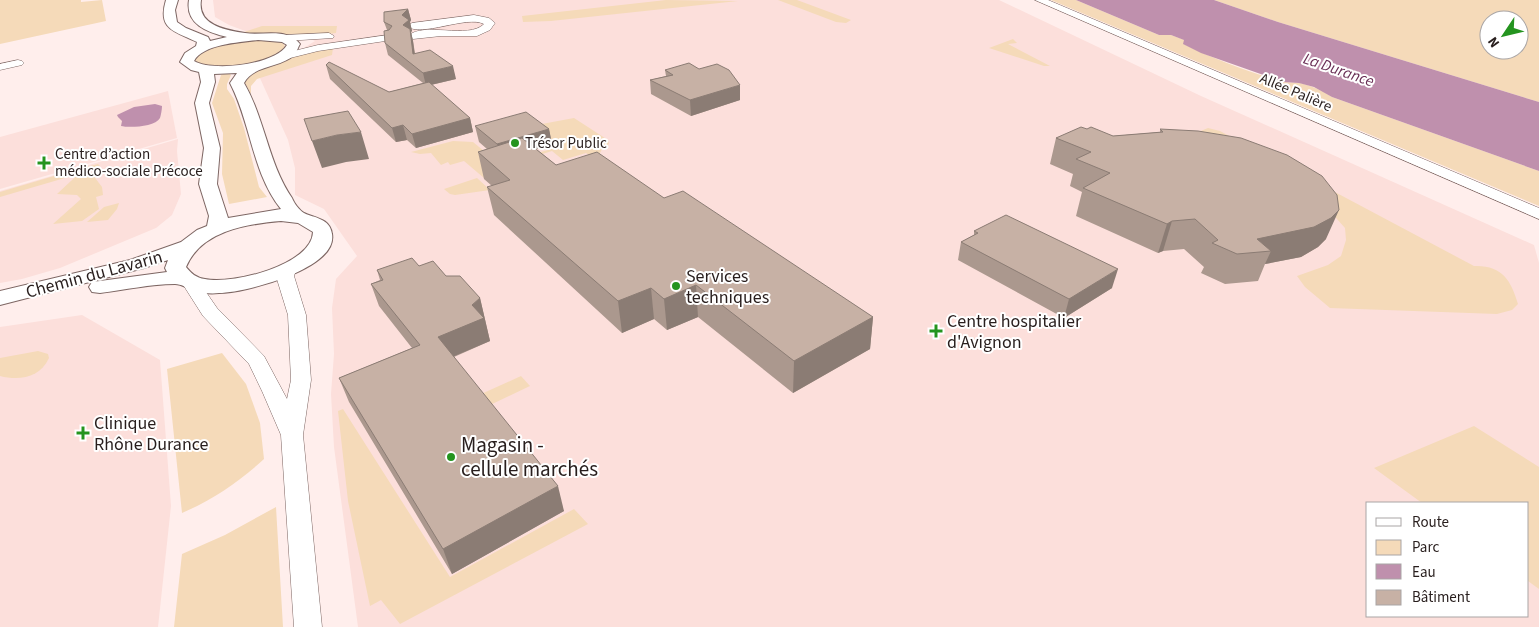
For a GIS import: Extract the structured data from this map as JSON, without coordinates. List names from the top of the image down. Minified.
{"streets":{"street":["Allée Palière","Chemin du Lavarin"]},"water":["La Durance"],"places":{"other":["Trésor Public","Services techniques","Magasin - cellule marchés"],"health":["Centre d’action médico-sociale Précoce","Centre hospitalier d'Avignon","Clinique Rhône Durance"]},"legend":["Route","Parc","Eau","Bâtiment"],"north":"bottom left"}
